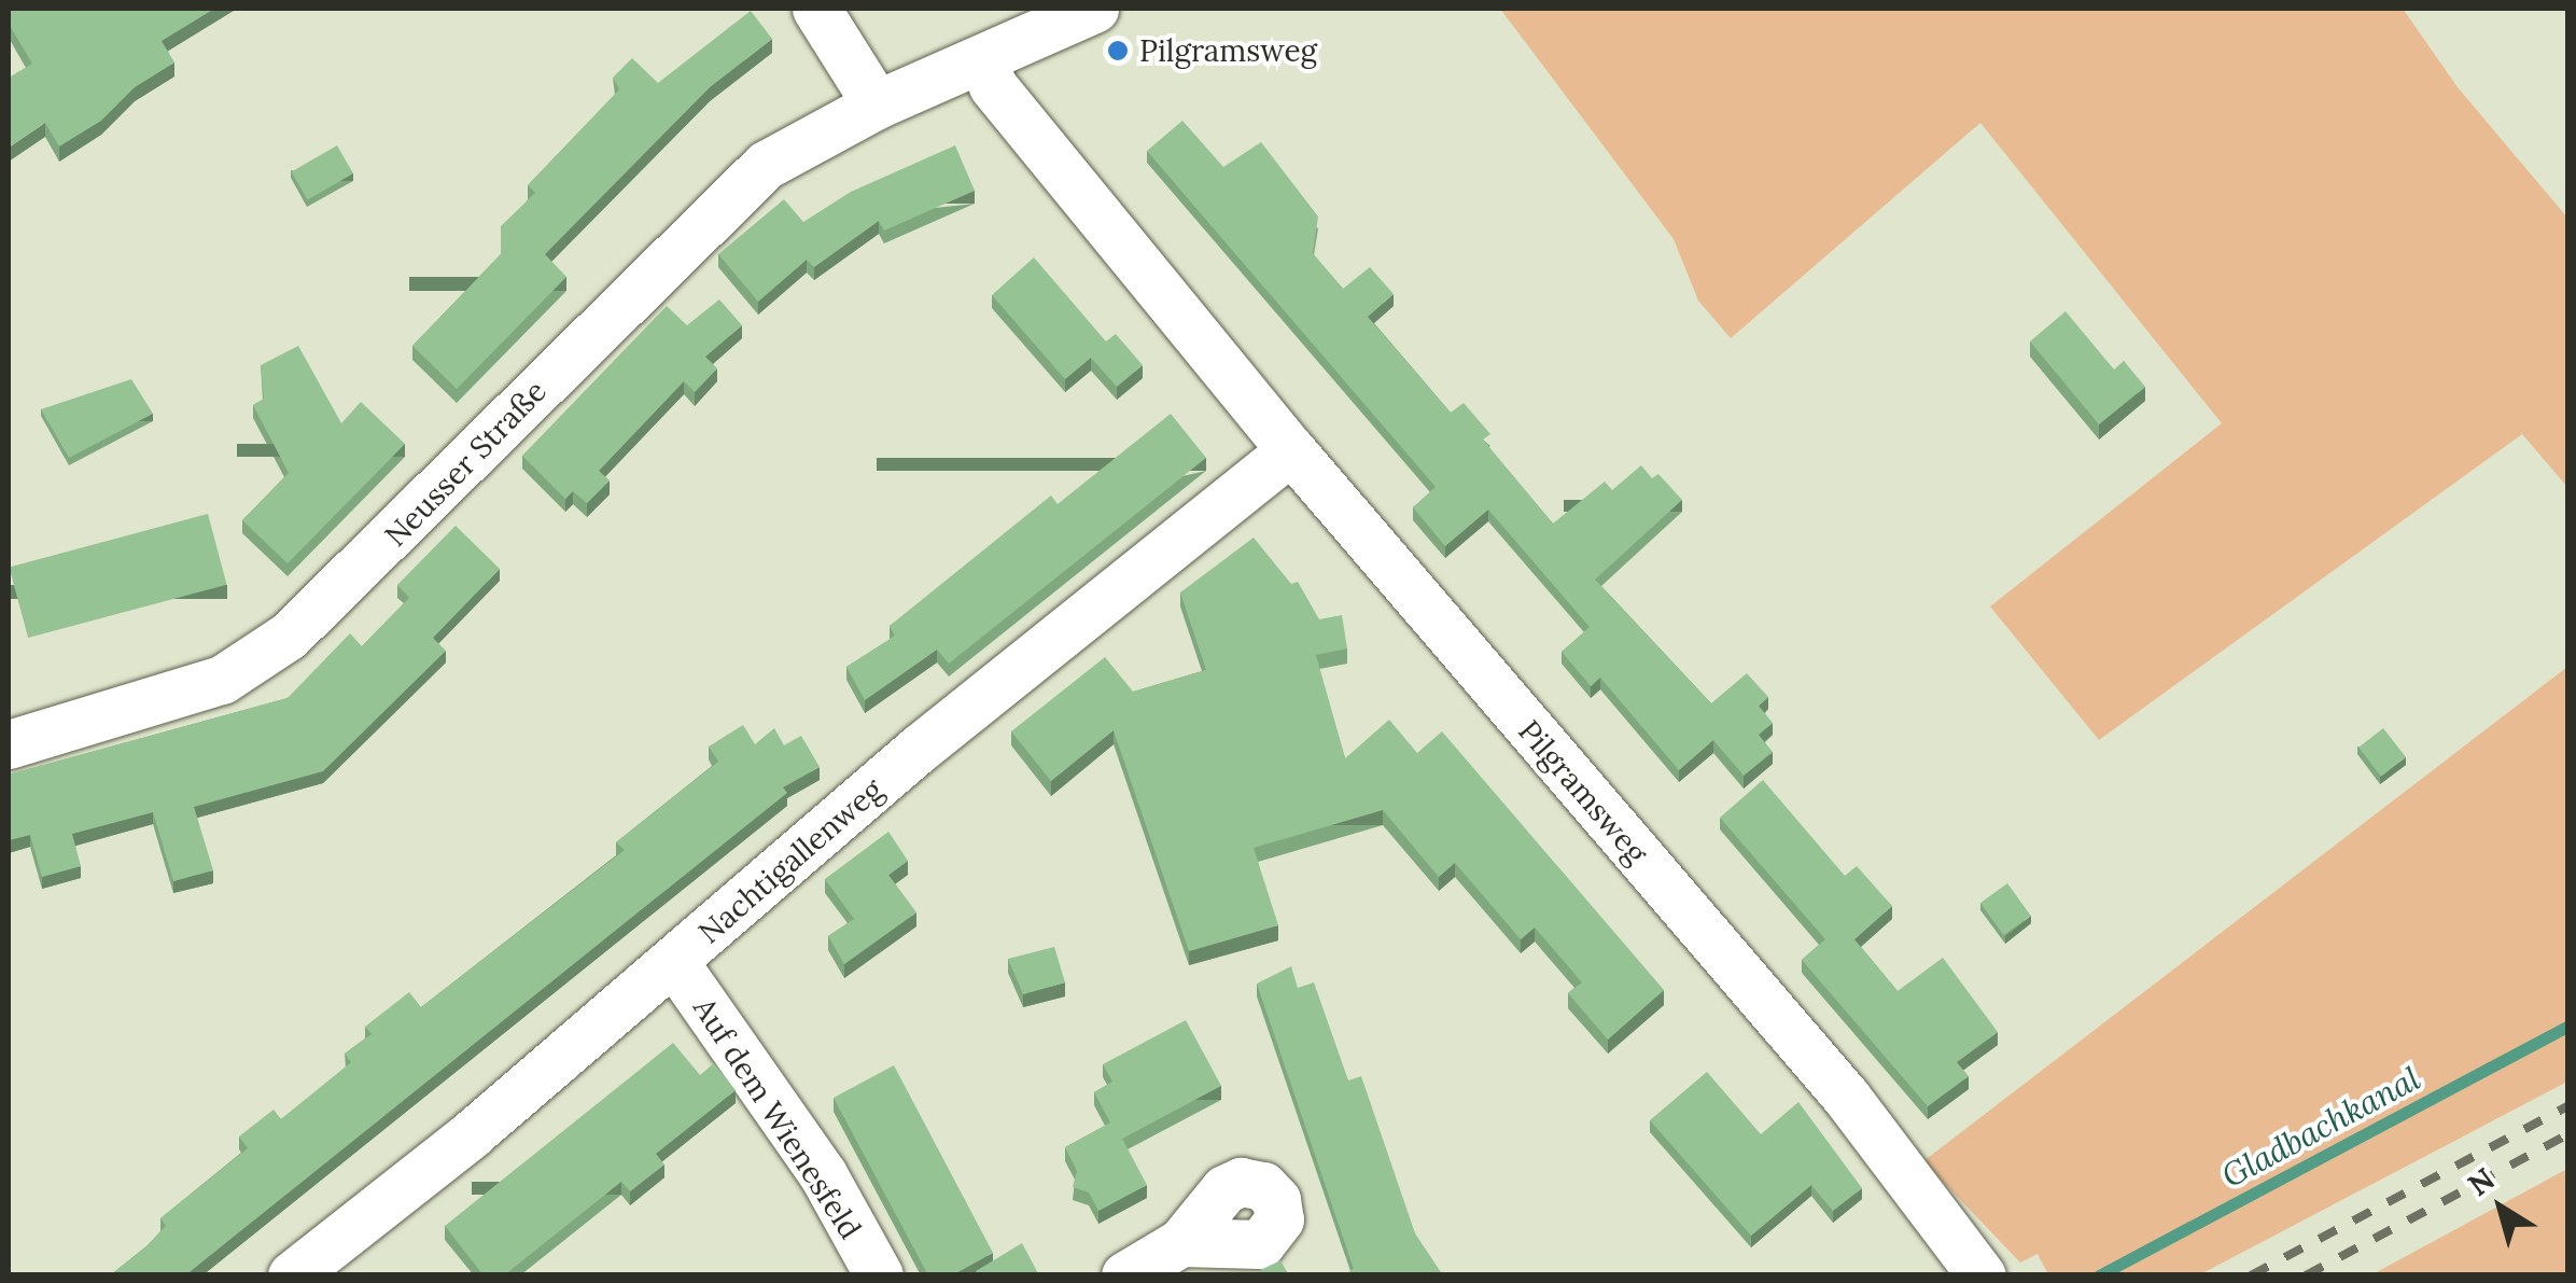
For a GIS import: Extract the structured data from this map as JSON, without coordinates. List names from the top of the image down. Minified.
{"streets":{"street":["Neusser Straße","Pilgramsweg","Nachtigallenweg","Auf dem Wienesfeld"]},"crossings":[["Neusser Straße","Pilgramsweg"],["Pilgramsweg","Nachtigallenweg"],["Nachtigallenweg","Auf dem Wienesfeld"]],"water":["Gladbachkanal"],"places":["Pilgramsweg"],"north":"top left"}
